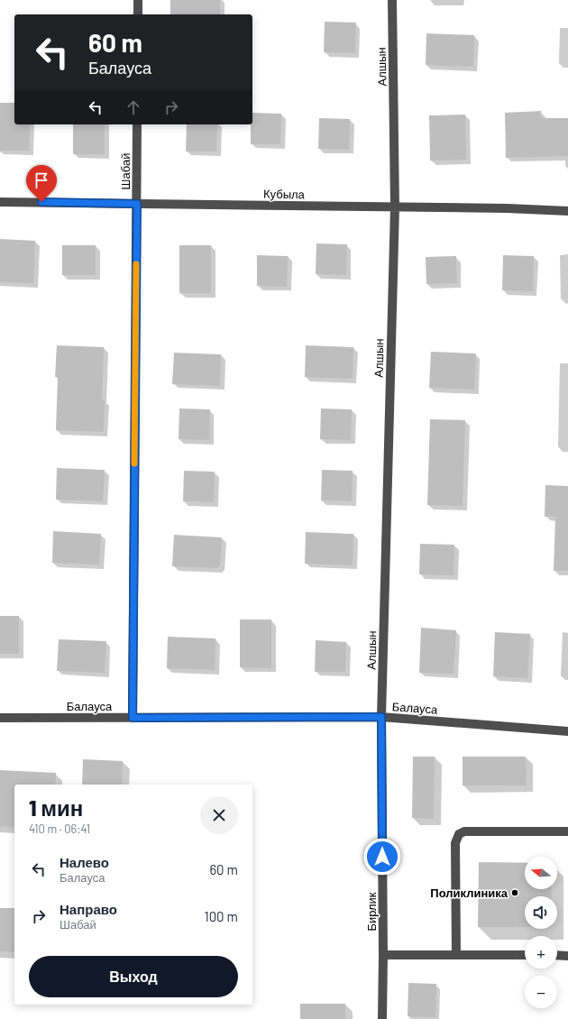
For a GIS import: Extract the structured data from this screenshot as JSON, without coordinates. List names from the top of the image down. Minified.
{"streets":{"street":["Алшын","Шабай","Кубыла","Балауса","Бирлик"]},"crossings":[["Алшын","Кубыла"],["Алшын","Балауса"],["Алшын","Бирлик"],["Шабай","Кубыла"],["Шабай","Балауса"],["Балауса","Бирлик"]],"places":["Поликлиника"],"north":"left","page":{"turn":["60 m","Балауса"],"heading":["1 мин","410 m · 06:41"],"list":[{"name":"Налево","note":"Балауса","value":"60 m"},{"name":"Направо","note":"Шабай","value":"100 m"}],"map_buttons":["+","−"],"buttons":"Выход"}}
